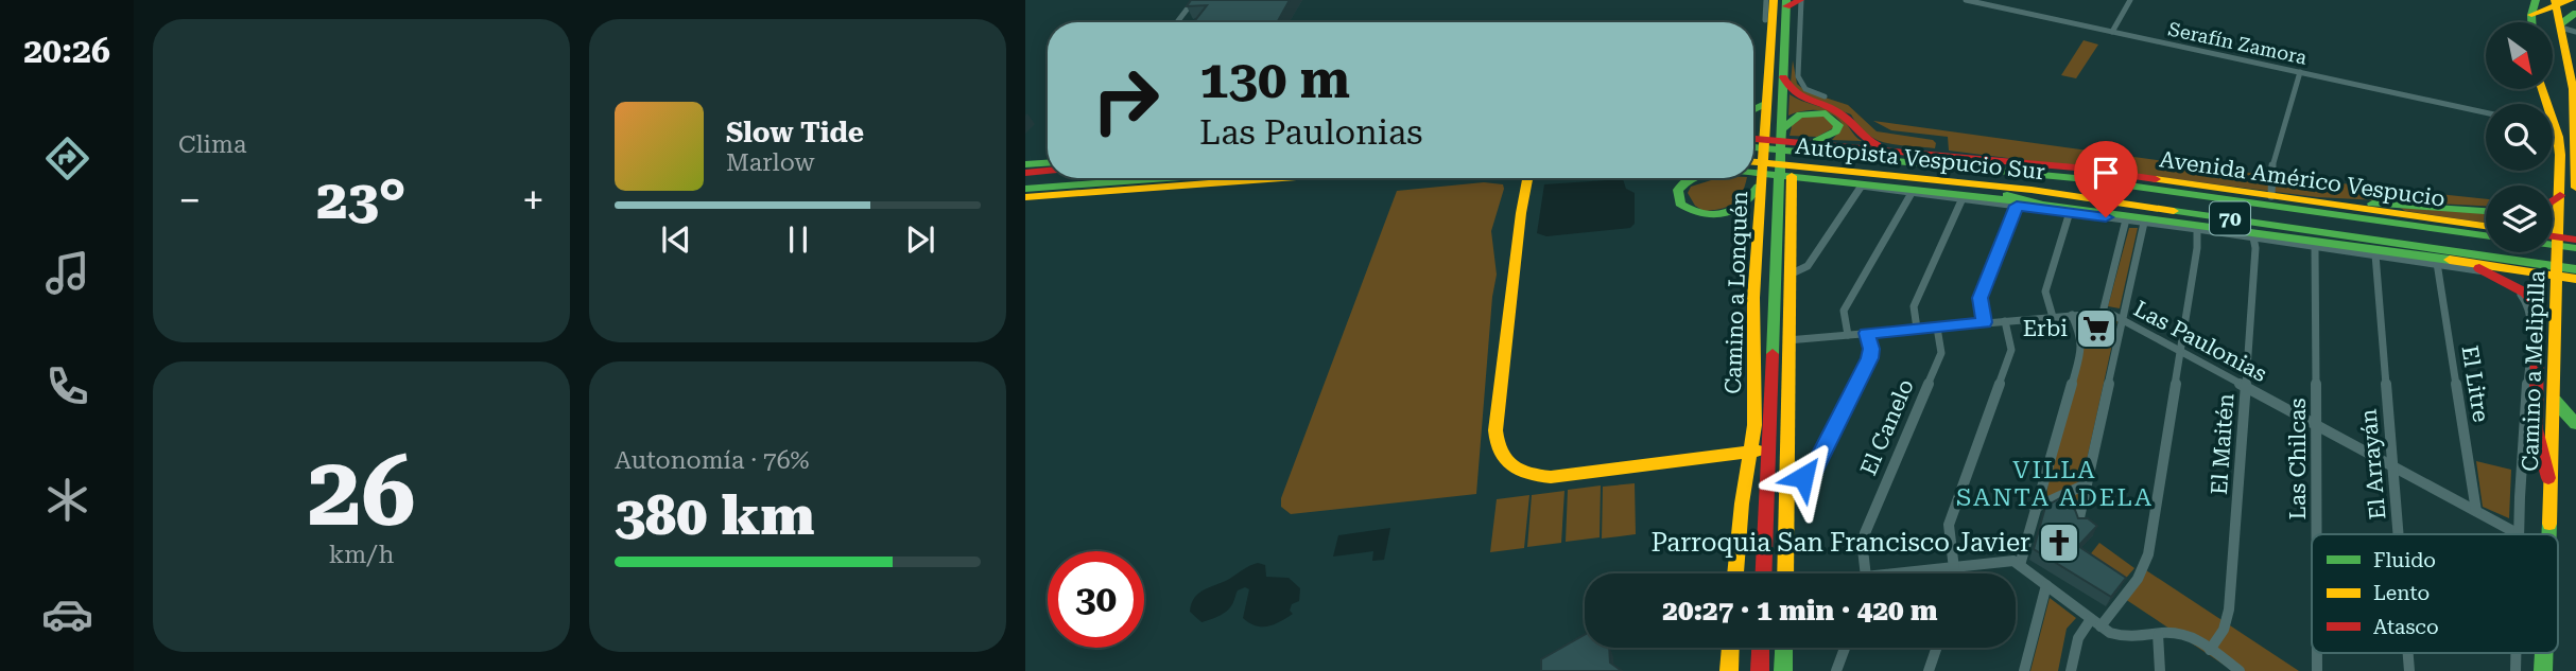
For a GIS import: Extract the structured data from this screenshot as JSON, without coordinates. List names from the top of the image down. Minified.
{"streets":{"main road":["Autopista Vespucio Sur","Avenida Américo Vespucio","70","Camino a Lonquén","Camino a Melipilla"],"street":["Serafín Zamora","Las Paulonias","El Litre","El Canelo","El Maitén","Las Chilcas","El Arrayán"]},"crossings":[["Las Paulonias","Camino a Melipilla"],["Las Paulonias","El Litre"],["Las Paulonias","El Canelo"],["Las Paulonias","El Maitén"],["Las Paulonias","Las Chilcas"],["Las Paulonias","El Arrayán"]],"districts":["VILLA SANTA ADELA"],"places":{"supermarket":["Erbi"],"church":["Parroquia San Francisco Javier"]},"legend":["Fluido","Lento","Atasco"],"north":"bottom right","page":{"tabs":"20:26","tile":["Clima",["26","km/h"],["Autonomía · 76%","380 km"]],"turn":["130 m","Las Paulonias"],"song":["Slow Tide","Marlow"],"heat":["−","23°","+"],"limit":"30","trip":"20:27 · 1 min · 420 m"}}
